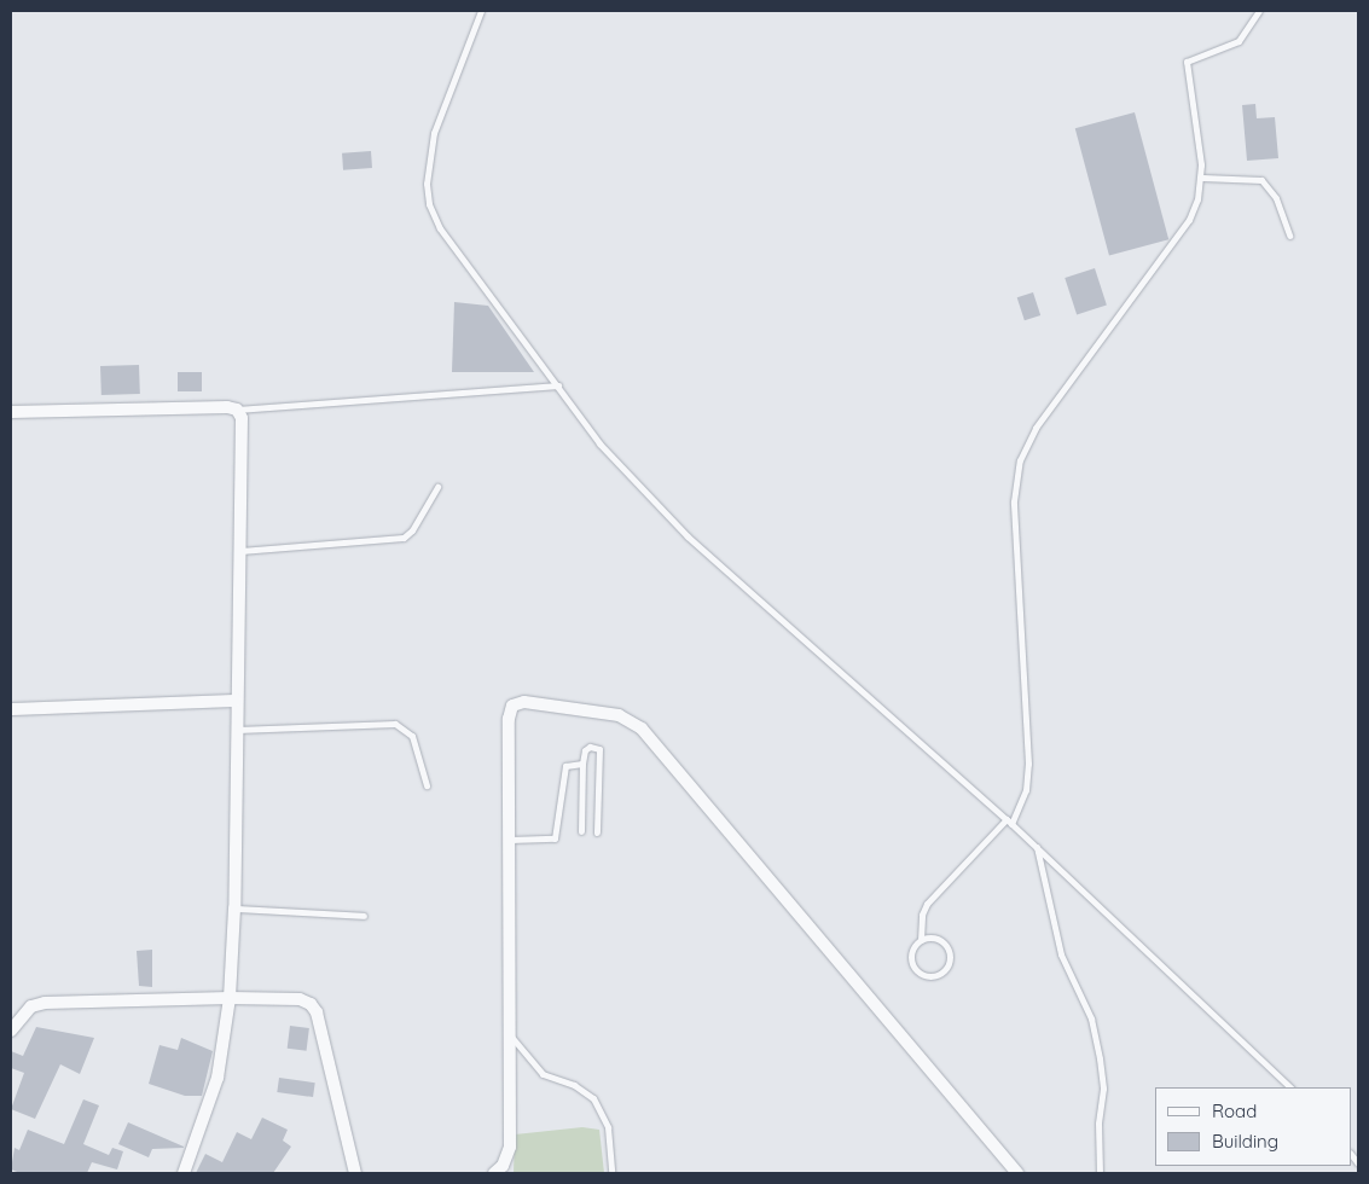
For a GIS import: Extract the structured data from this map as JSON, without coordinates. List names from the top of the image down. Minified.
{"legend":["Road","Building"]}
